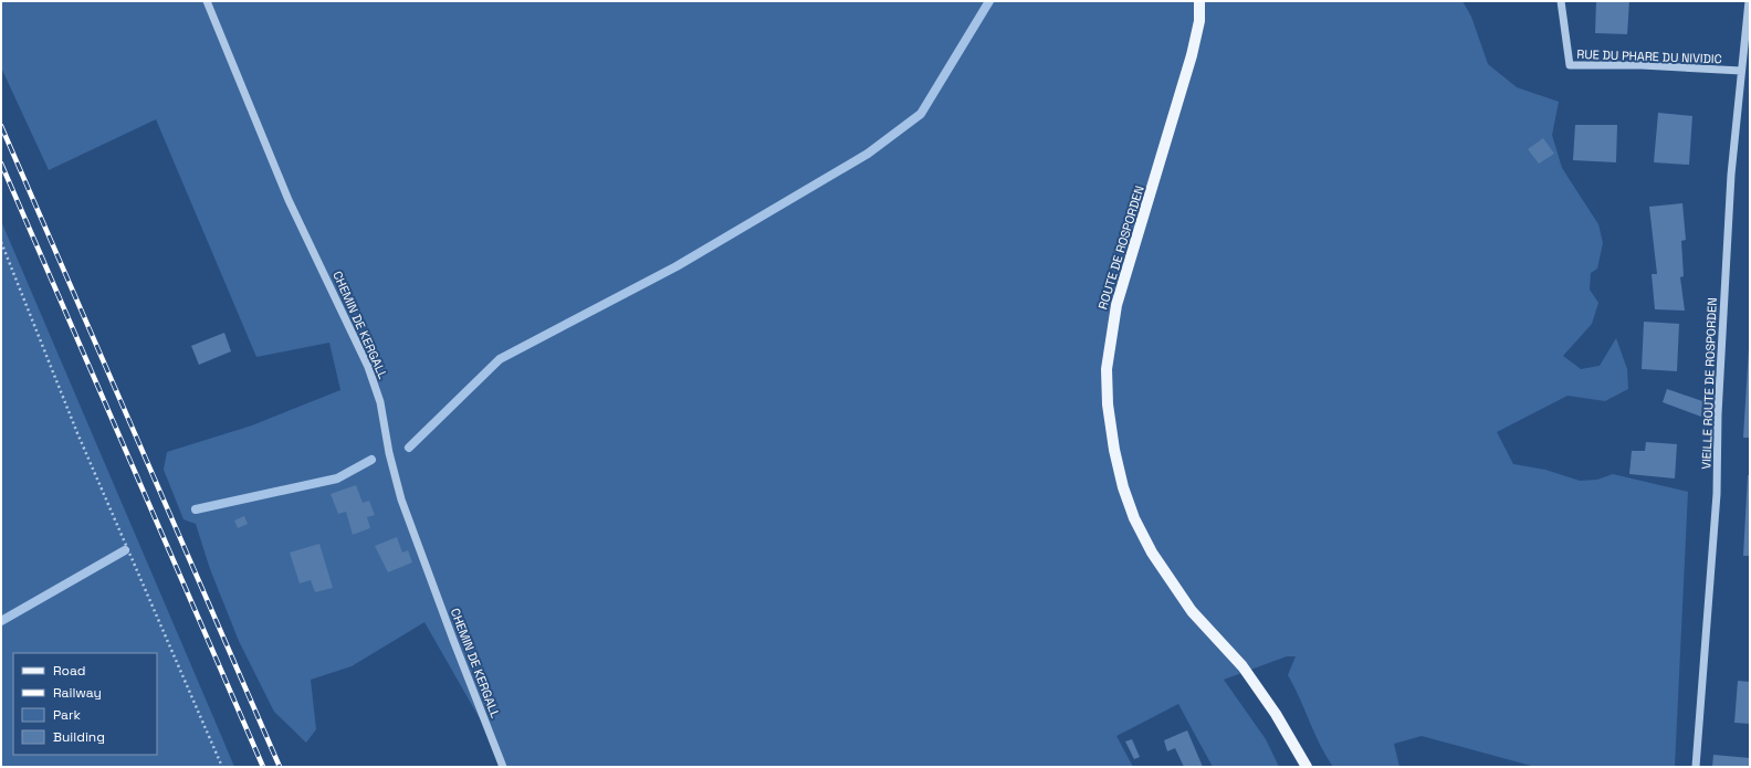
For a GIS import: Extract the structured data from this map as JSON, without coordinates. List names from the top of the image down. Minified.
{"streets":{"main road":["ROUTE DE ROSPORDEN"],"street":["RUE DU PHARE DU NIVIDIC","CHEMIN DE KERGALL","VIEILLE ROUTE DE ROSPORDEN"]},"crossings":[["RUE DU PHARE DU NIVIDIC","VIEILLE ROUTE DE ROSPORDEN"]],"legend":["Road","Railway","Park","Building"]}
